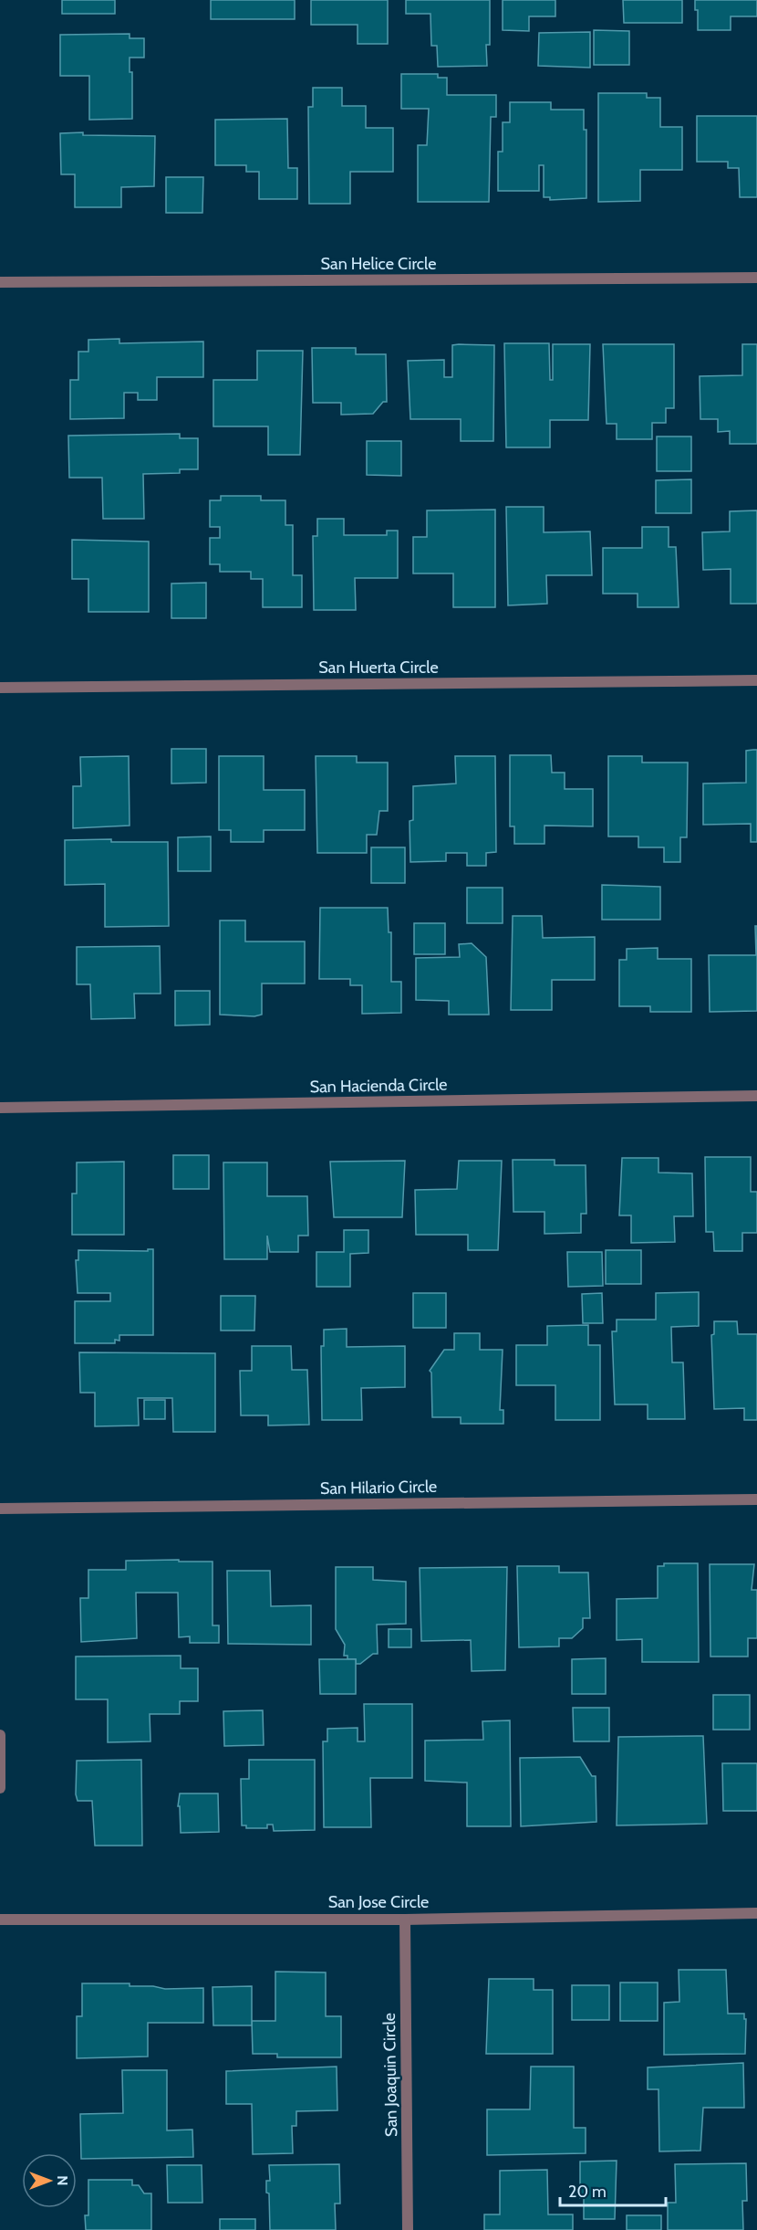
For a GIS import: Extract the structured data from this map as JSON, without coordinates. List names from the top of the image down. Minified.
{"streets":{"street":["San Helice Circle","San Huerta Circle","San Hacienda Circle","San Hilario Circle","San Jose Circle","San Joaquin Circle"]},"crossings":[["San Jose Circle","San Joaquin Circle"]],"scale_bar":"20 m","north":"right"}
